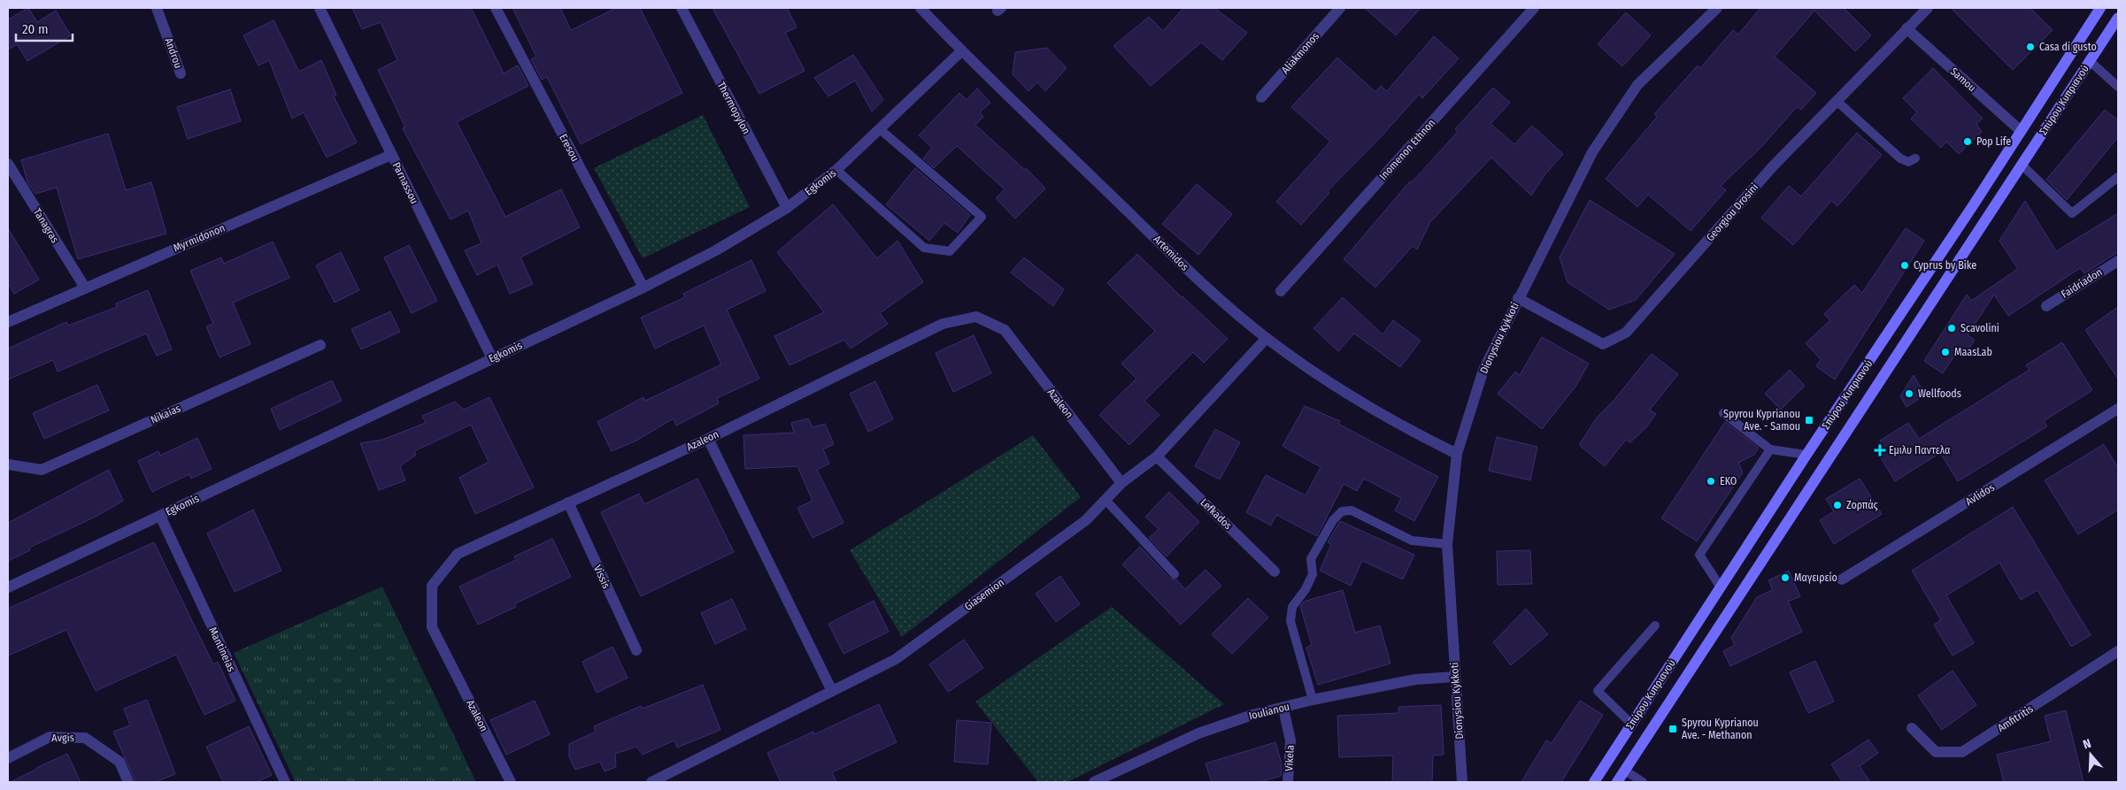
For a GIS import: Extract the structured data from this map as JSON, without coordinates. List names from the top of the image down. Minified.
{"streets":{"main road":["Σπύρου Κυπριανού"],"street":["Androu","Aliakmonos","Samou","Thermopylon","Eresou","Inomenon Ethnon","Egkomis","Parnassou","Georgiou Drosini","Tanagras","Myrmidonon","Artemidos","Faidriadon","Dionysiou Kykkoti","Azaleon","Nikaias","Avlidos","Lefkados","Vissis","Giasemion","Mantineias","Ioulianou","Amfitritis","Avgis","Vikela"]},"crossings":[["Samou","Σπύρου Κυπριανού"],["Samou","Georgiou Drosini"],["Thermopylon","Egkomis"],["Eresou","Egkomis"],["Egkomis","Parnassou"],["Egkomis","Artemidos"],["Egkomis","Mantineias"],["Parnassou","Myrmidonon"],["Georgiou Drosini","Dionysiou Kykkoti"],["Tanagras","Myrmidonon"],["Artemidos","Dionysiou Kykkoti"],["Artemidos","Giasemion"],["Dionysiou Kykkoti","Ioulianou"],["Azaleon","Vissis"],["Azaleon","Giasemion"],["Lefkados","Giasemion"],["Ioulianou","Vikela"]],"places":{"other":["Casa di gusto","Pop Life","Cyprus by Bike","Scavolini","MaasLab","Wellfoods","EKO","Ζορπάς","Μαγειρείο"],"transit":["Spyrou Kyprianou Ave. - Samou","Spyrou Kyprianou Ave. - Methanon"],"health":["Εμιλυ Παντελα"]},"scale_bar":"20 m","north":"top"}
